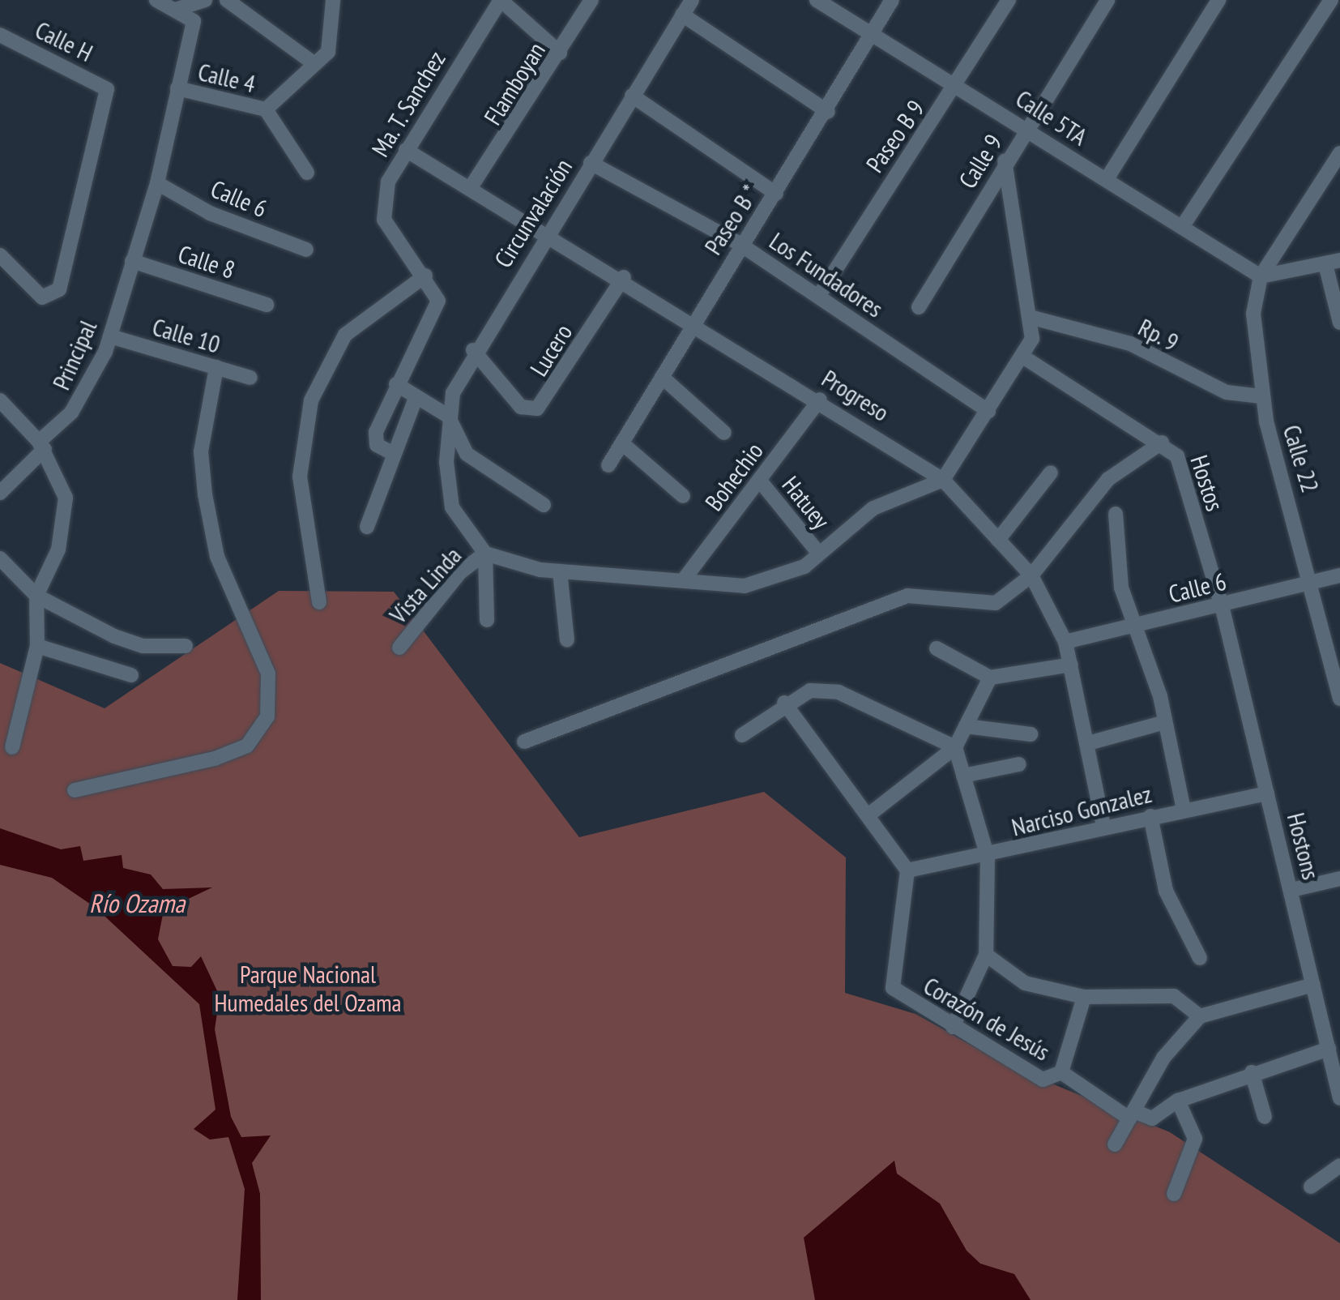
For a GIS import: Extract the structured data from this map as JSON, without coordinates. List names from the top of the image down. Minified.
{"streets":{"street":["Calle H","Calle 4","Flamboyan","Ma. T. Sanchez","Calle 5TA","Paseo B 9","Calle 9","Calle 6","Circunvalación","Paseo B *","Calle 8","Los Fundadores","Rp. 9","Calle 10","Lucero","Principal","Progreso","Calle 22","Bohechio","Hostos","Hatuey","Vista Linda","Narciso Gonzalez","Hostons","Corazón de Jesús"]},"crossings":[["Calle 4","Principal"],["Flamboyan","Progreso"],["Ma. T. Sanchez","Progreso"],["Calle 5TA","Paseo B 9"],["Calle 5TA","Calle 9"],["Calle 5TA","Paseo B *"],["Calle 5TA","Calle 22"],["Paseo B 9","Los Fundadores"],["Calle 6","Principal"],["Calle 6","Progreso"],["Calle 6","Calle 22"],["Calle 6","Hostos"],["Calle 6","Hostons"],["Circunvalación","Los Fundadores"],["Circunvalación","Lucero"],["Circunvalación","Progreso"],["Circunvalación","Vista Linda"],["Paseo B *","Los Fundadores"],["Paseo B *","Progreso"],["Calle 8","Principal"],["Rp. 9","Calle 22"],["Calle 10","Principal"],["Lucero","Progreso"],["Progreso","Bohechio"],["Progreso","Narciso Gonzalez"],["Bohechio","Hatuey"],["Hostos","Hostons"],["Narciso Gonzalez","Hostons"],["Narciso Gonzalez","Corazón de Jesús"]],"water":["Río Ozama"],"parks":["Parque Nacional Humedales del Ozama"]}
